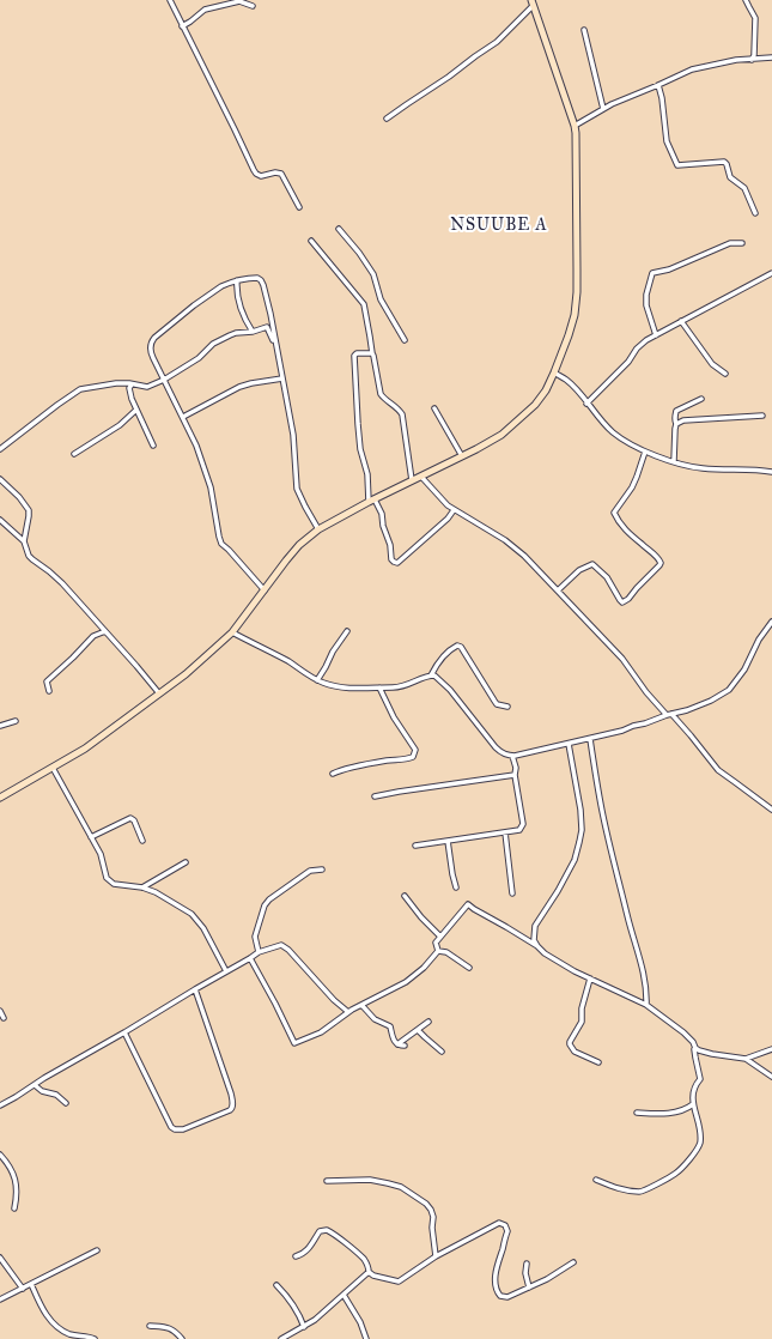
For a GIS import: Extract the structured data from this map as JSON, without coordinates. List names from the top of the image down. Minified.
{"districts":["NSUUBE A"]}
